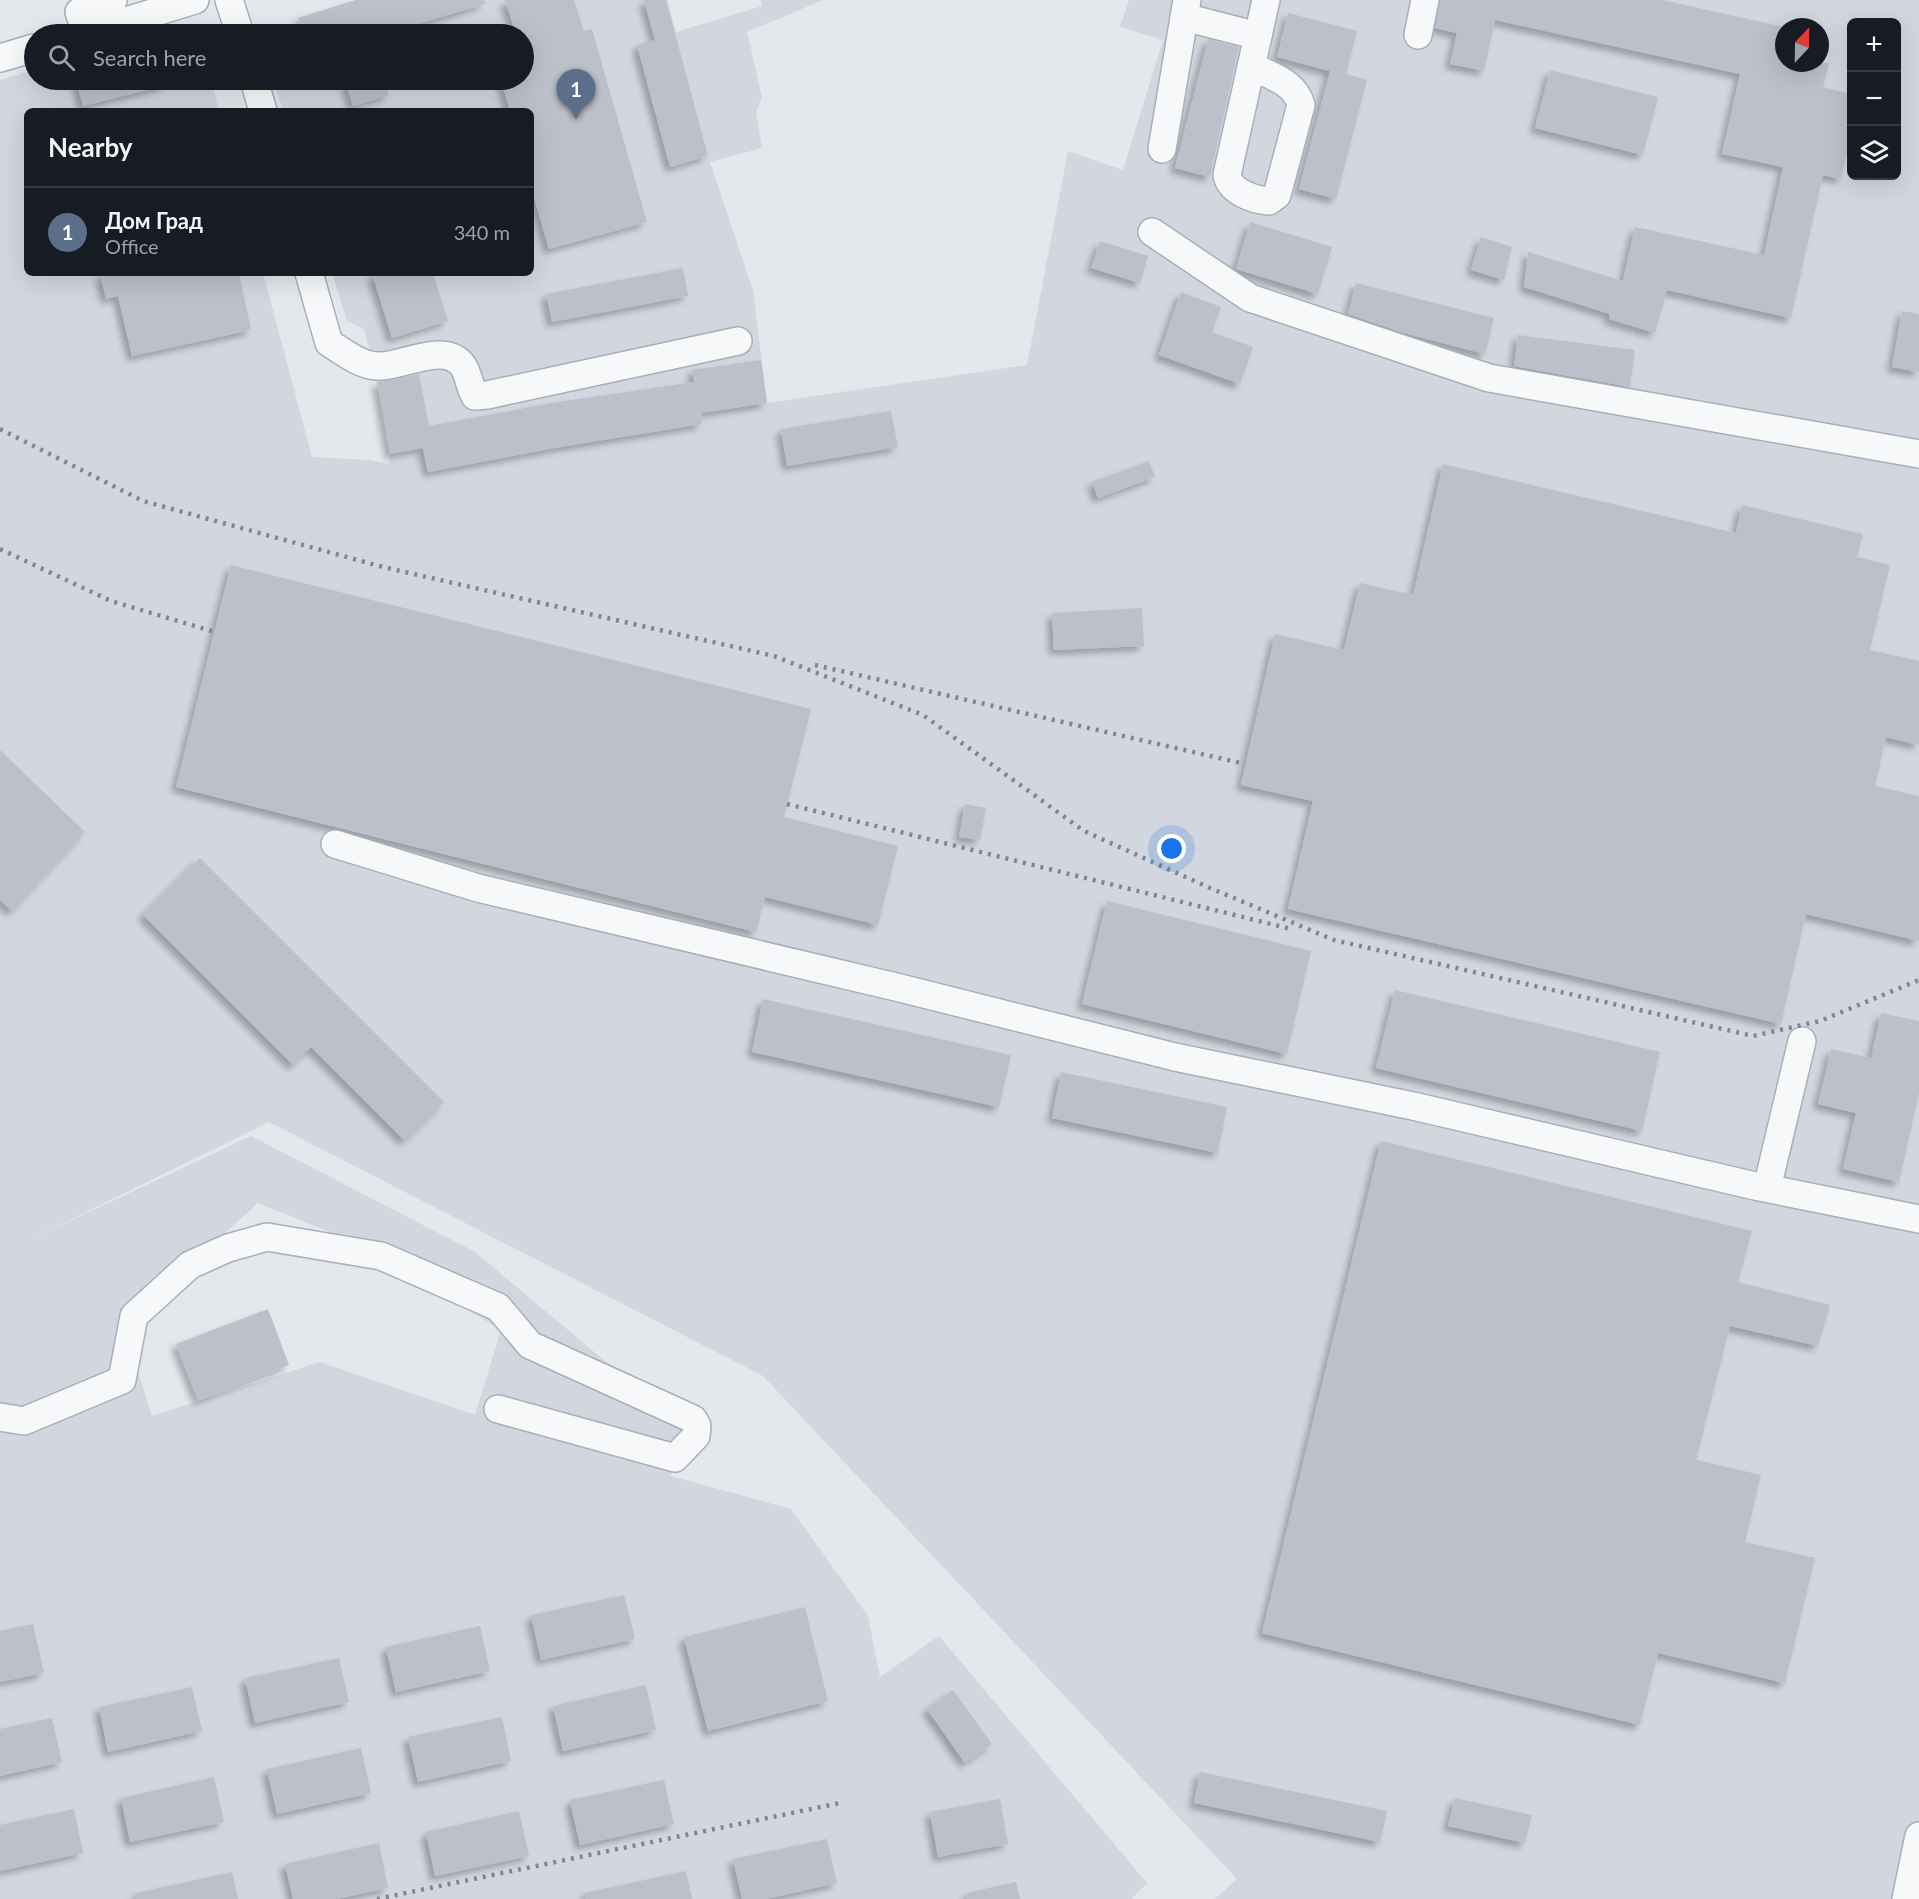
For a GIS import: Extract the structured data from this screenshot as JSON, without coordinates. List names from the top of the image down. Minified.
{"north":"top","page":{"map_buttons":["+","−"],"search":"Search here","pins":"1","heading":"Nearby","list":[{"mark":"1","name":"Дом Град","note":"Office","value":"340 m"}]}}
